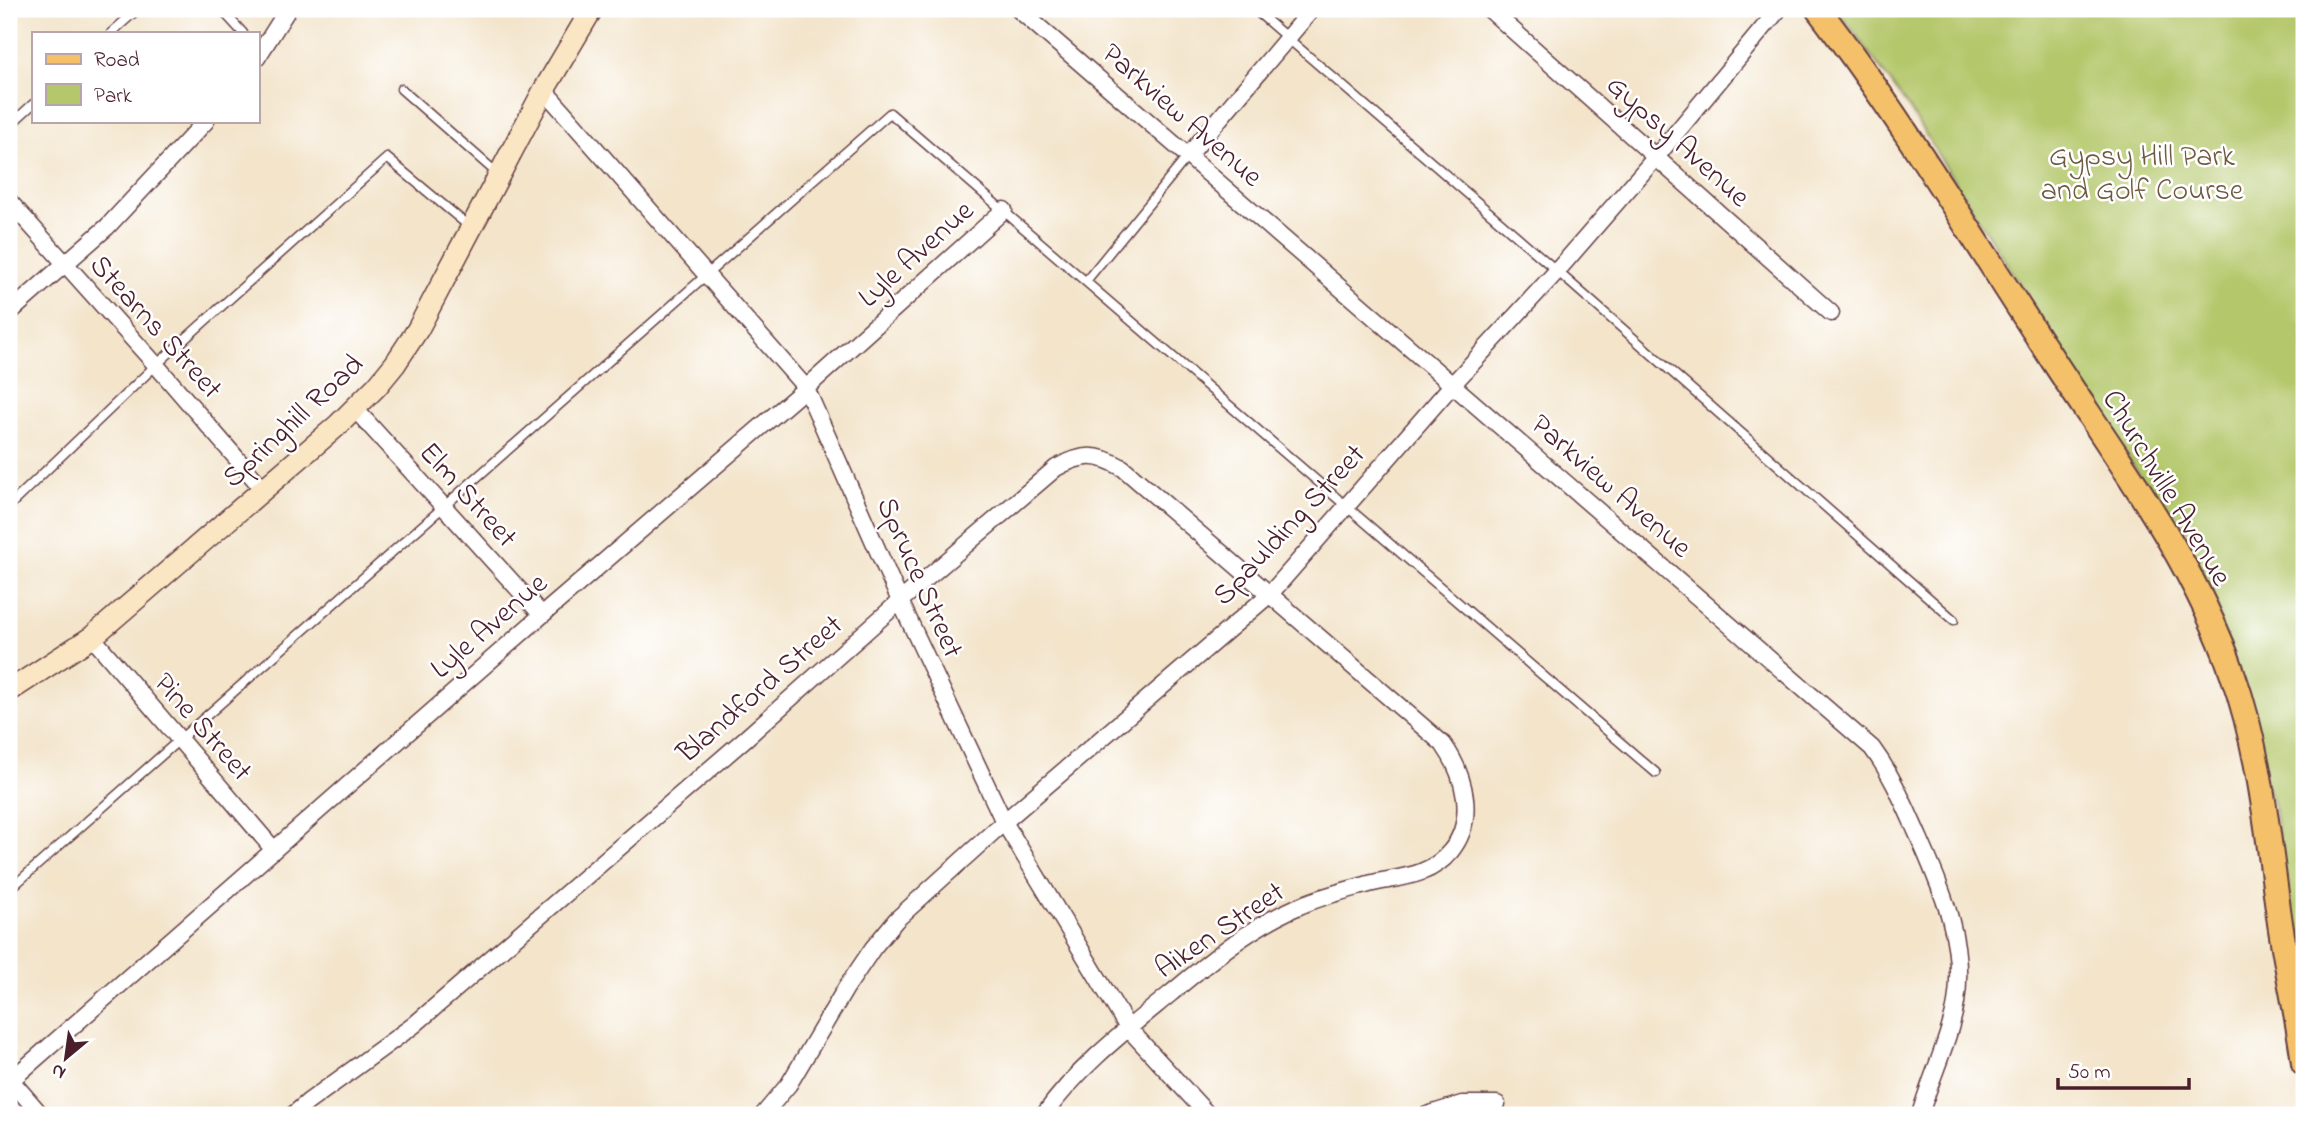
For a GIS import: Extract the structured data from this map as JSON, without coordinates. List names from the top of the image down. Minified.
{"streets":{"main road":["Churchville Avenue"],"street":["Parkview Avenue","Gypsy Avenue","Lyle Avenue","Stearns Street","Springhill Road","Elm Street","Spaulding Street","Spruce Street","Blandford Street","Pine Street","Aiken Street"]},"crossings":[["Parkview Avenue","Spaulding Street"],["Gypsy Avenue","Spaulding Street"],["Lyle Avenue","Elm Street"],["Lyle Avenue","Spruce Street"],["Lyle Avenue","Pine Street"],["Stearns Street","Springhill Road"],["Springhill Road","Elm Street"],["Springhill Road","Spruce Street"],["Springhill Road","Pine Street"],["Spaulding Street","Spruce Street"],["Spaulding Street","Blandford Street"],["Spaulding Street","Aiken Street"],["Spruce Street","Blandford Street"],["Spruce Street","Aiken Street"],["Blandford Street","Aiken Street"]],"parks":["Gypsy Hill Park and Golf Course"],"legend":["Road","Park"],"scale_bar":"50 m","north":"bottom left"}
